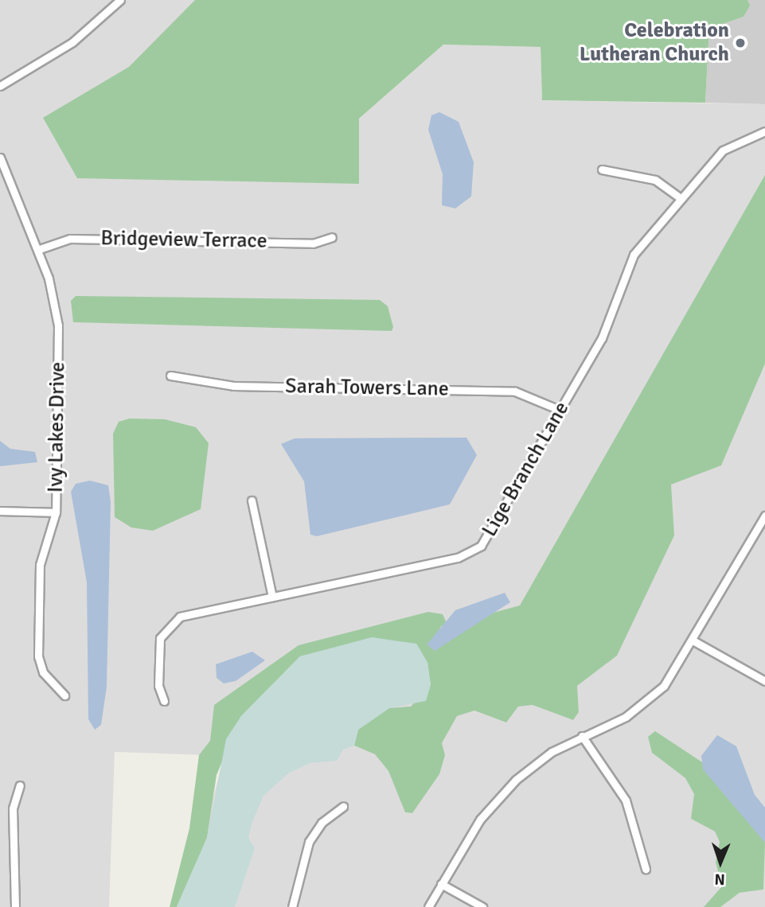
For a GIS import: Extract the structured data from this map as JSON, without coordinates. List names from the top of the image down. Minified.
{"streets":{"street":["Bridgeview Terrace","Sarah Towers Lane","Ivy Lakes Drive","Lige Branch Lane"]},"crossings":[["Bridgeview Terrace","Ivy Lakes Drive"],["Sarah Towers Lane","Lige Branch Lane"]],"places":["Celebration Lutheran Church"],"north":"bottom"}
